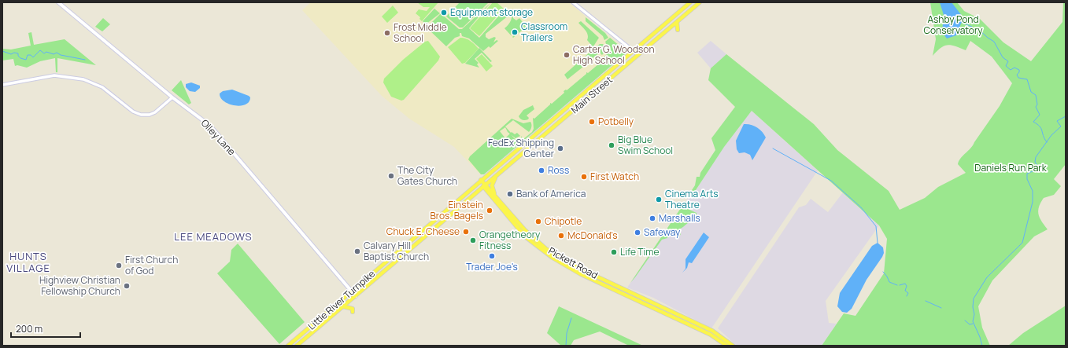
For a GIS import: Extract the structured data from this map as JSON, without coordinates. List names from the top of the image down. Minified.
{"streets":{"main road":["Main Street","Olley Lane","Pickett Road","Little River Turnpike"]},"crossings":[["Main Street","Pickett Road"],["Main Street","Little River Turnpike"],["Olley Lane","Little River Turnpike"],["Pickett Road","Little River Turnpike"]],"districts":["LEE MEADOWS","HUNTS VILLAGE"],"parks":["Ashby Pond Conservatory","Daniels Run Park"],"places":["Equipment storage","Classroom Trailers","Frost Middle School","Carter G. Woodson High School","Potbelly","Big Blue Swim School","FedEx Shipping Center","Ross","The City Gates Church","First Watch","Bank of America","Cinema Arts Theatre","Einstein Bros. Bagels","Marshalls","Chipotle","Chuck E. Cheese","Safeway","McDonald's","Orangetheory Fitness","Calvary Hill Baptist Church","Life Time","Trader Joe's","First Church of God","Highview Christian Fellowship Church"],"scale_bar":"200 m"}
